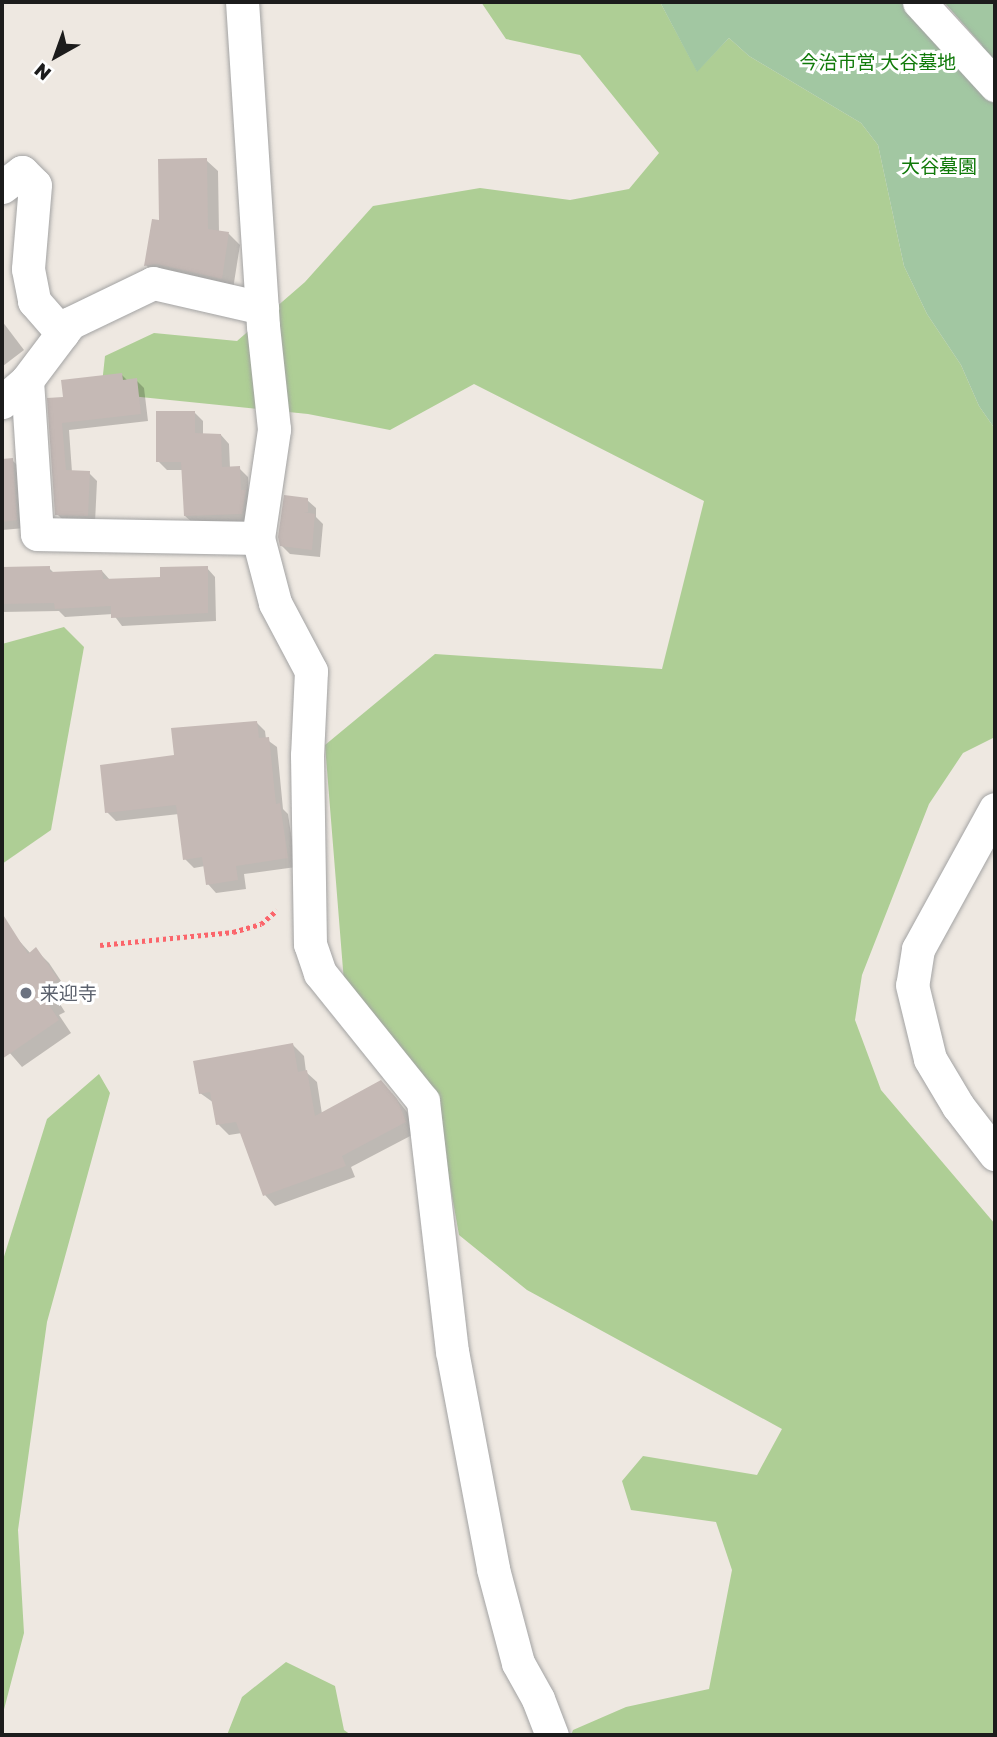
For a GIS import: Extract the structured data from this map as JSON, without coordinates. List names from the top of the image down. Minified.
{"parks":["今治市営 大谷墓地","大谷墓園"],"places":["来迎寺"],"north":"bottom left"}
